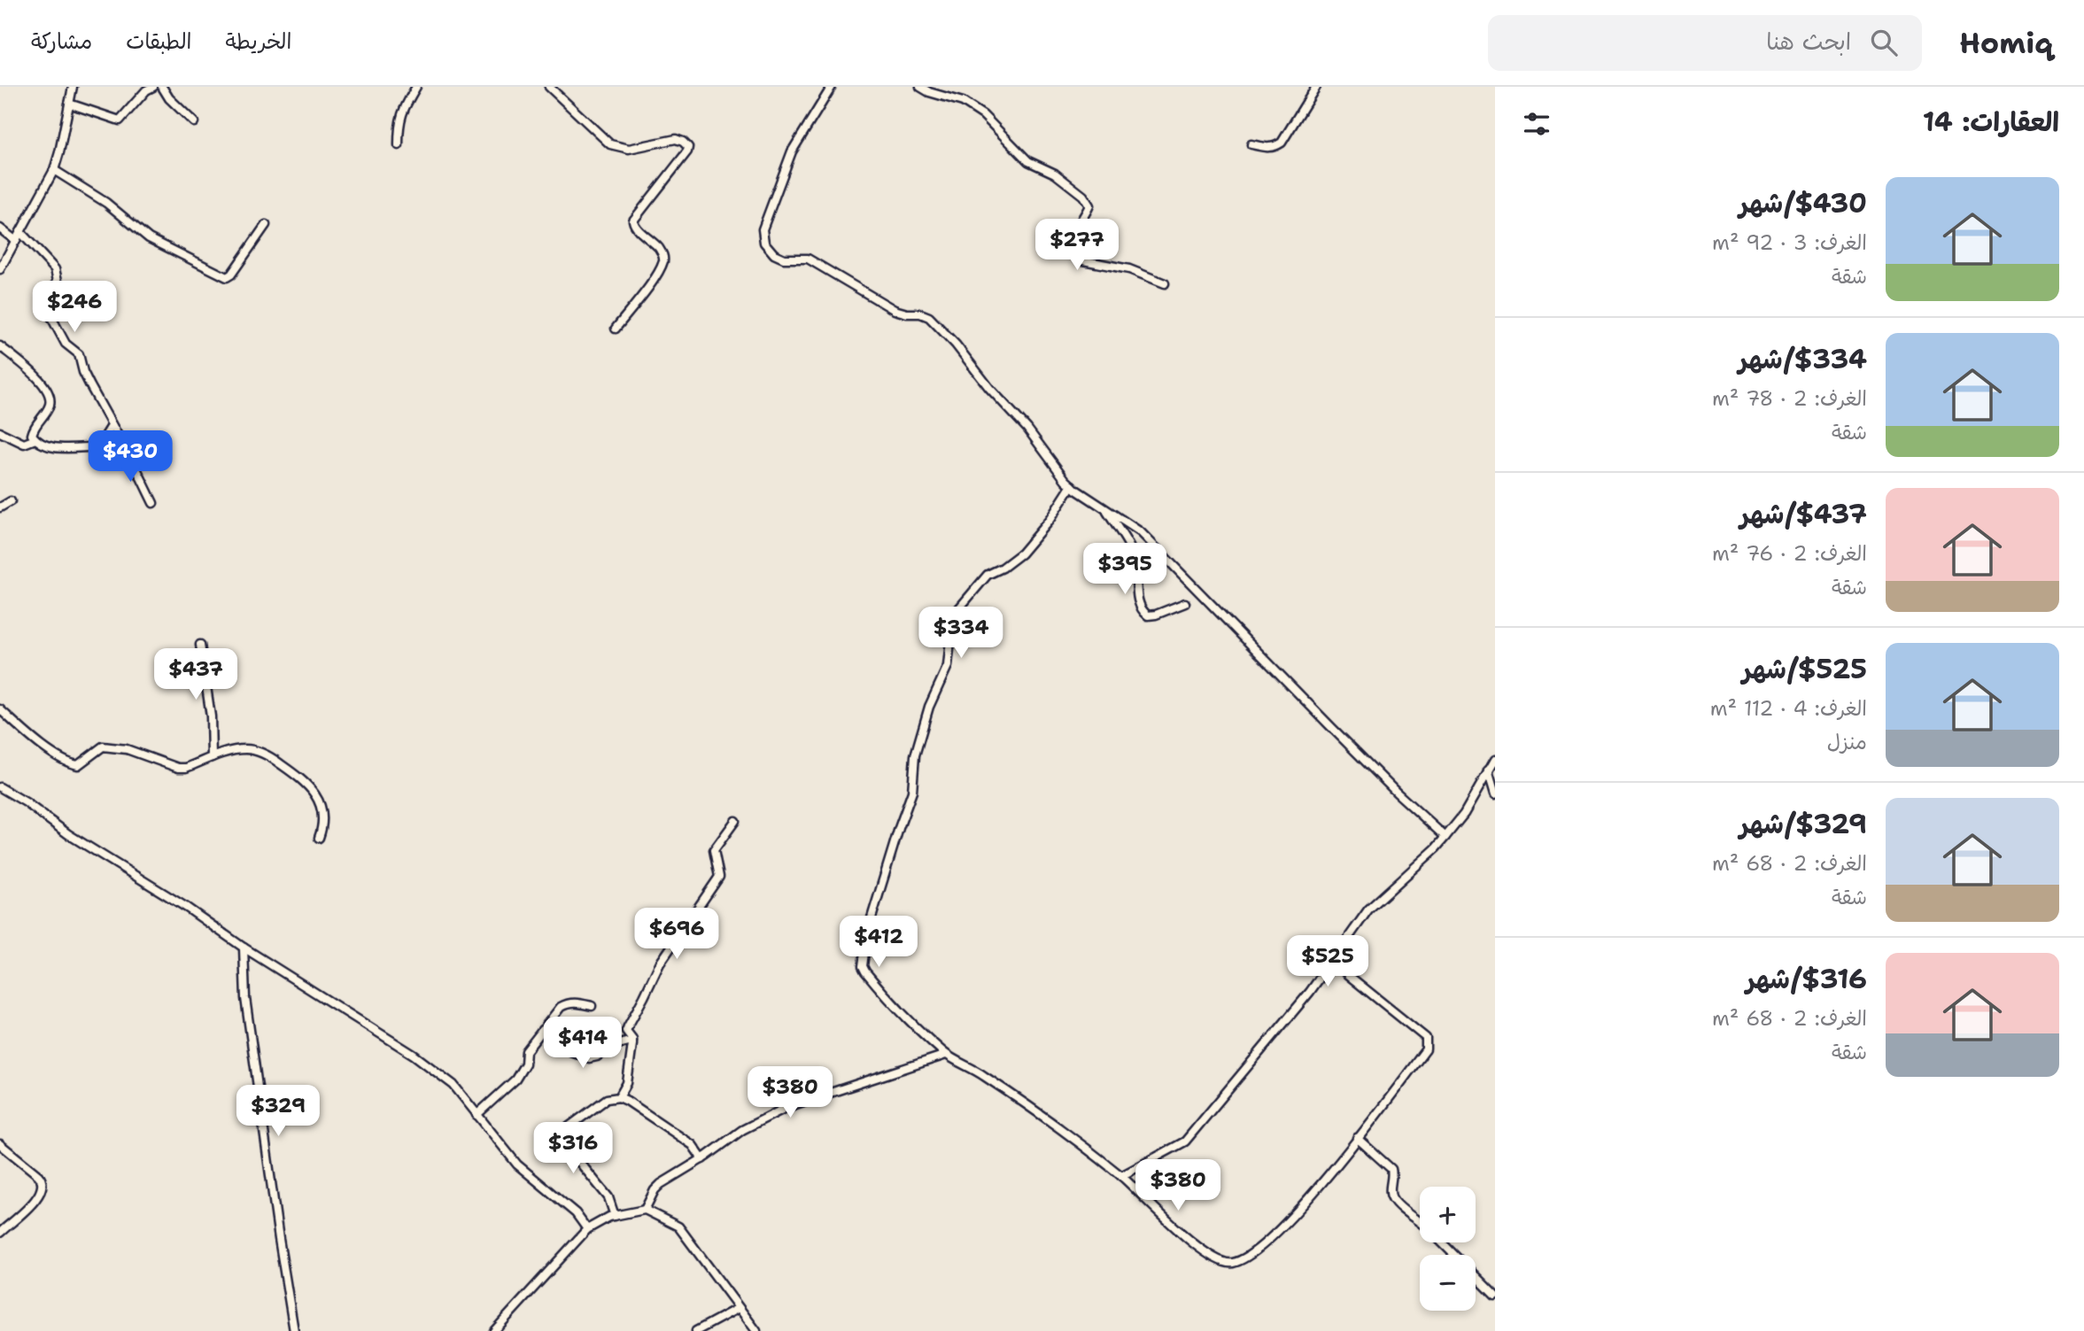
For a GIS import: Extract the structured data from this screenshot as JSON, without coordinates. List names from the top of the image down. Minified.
{"page":{"header":"Homiq","search":"ابحث هنا","nav":["الخريطة","الطبقات","مشاركة"],"heading":"العقارات: 14","list":[{"name":"$430/شهر","note":"الغرف: 3 · 92 m² · شقة"},{"name":"$334/شهر","note":"الغرف: 2 · 78 m² · شقة"},{"name":"$437/شهر","note":"الغرف: 2 · 76 m² · شقة"},{"name":"$525/شهر","note":"الغرف: 4 · 112 m² · منزل"},{"name":"$329/شهر","note":"الغرف: 2 · 68 m² · شقة"},{"name":"$316/شهر","note":"الغرف: 2 · 68 m² · شقة"}],"price":["$277","$246","$430","$395","$334","$437","$696","$412","$525","$414","$380","$329","$316","$380"],"map_buttons":["+","−"]}}
